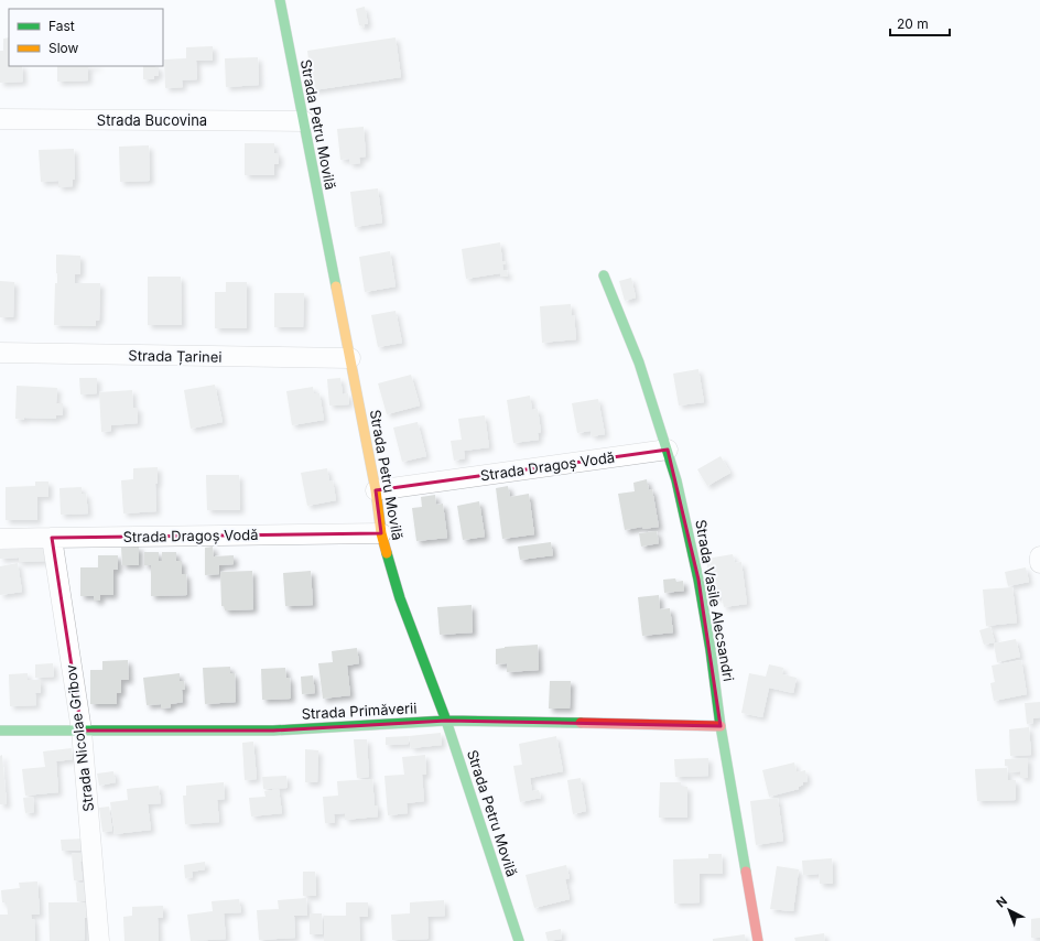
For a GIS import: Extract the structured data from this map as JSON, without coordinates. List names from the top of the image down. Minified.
{"streets":{"street":["Strada Bucovina","Strada Petru Movilă","Strada Țarinei","Strada Dragoș Vodă","Strada Vasile Alecsandri","Strada Primăverii","Strada Nicolae Gribov"]},"crossings":[["Strada Bucovina","Strada Petru Movilă"],["Strada Petru Movilă","Strada Țarinei"],["Strada Petru Movilă","Strada Dragoș Vodă"],["Strada Petru Movilă","Strada Primăverii"],["Strada Dragoș Vodă","Strada Vasile Alecsandri"],["Strada Dragoș Vodă","Strada Nicolae Gribov"],["Strada Vasile Alecsandri","Strada Primăverii"],["Strada Primăverii","Strada Nicolae Gribov"]],"legend":["Fast","Slow"],"scale_bar":"20 m","north":"top left"}
